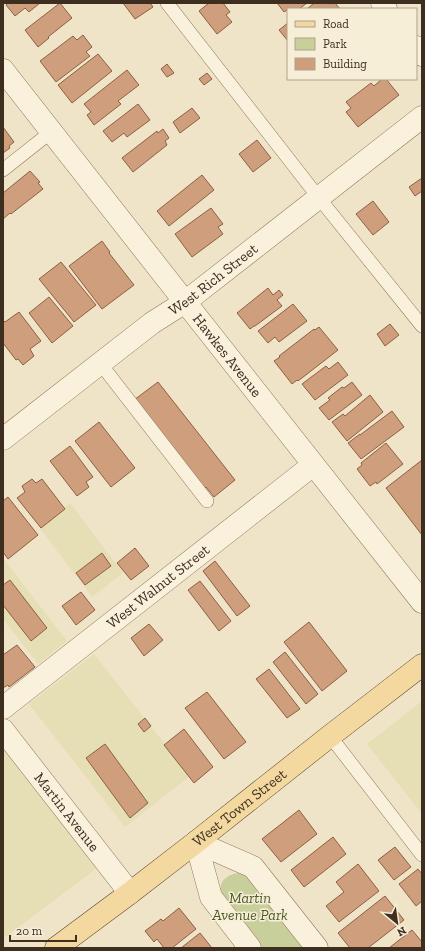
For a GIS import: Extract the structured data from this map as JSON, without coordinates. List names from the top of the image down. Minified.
{"streets":{"main road":["West Town Street"],"street":["West Rich Street","Hawkes Avenue","West Walnut Street","Martin Avenue"]},"crossings":[["West Rich Street","Hawkes Avenue"],["Hawkes Avenue","West Walnut Street"],["West Town Street","Martin Avenue"]],"parks":["Martin Avenue Park"],"legend":["Road","Park","Building"],"scale_bar":"20 m","north":"bottom right"}
